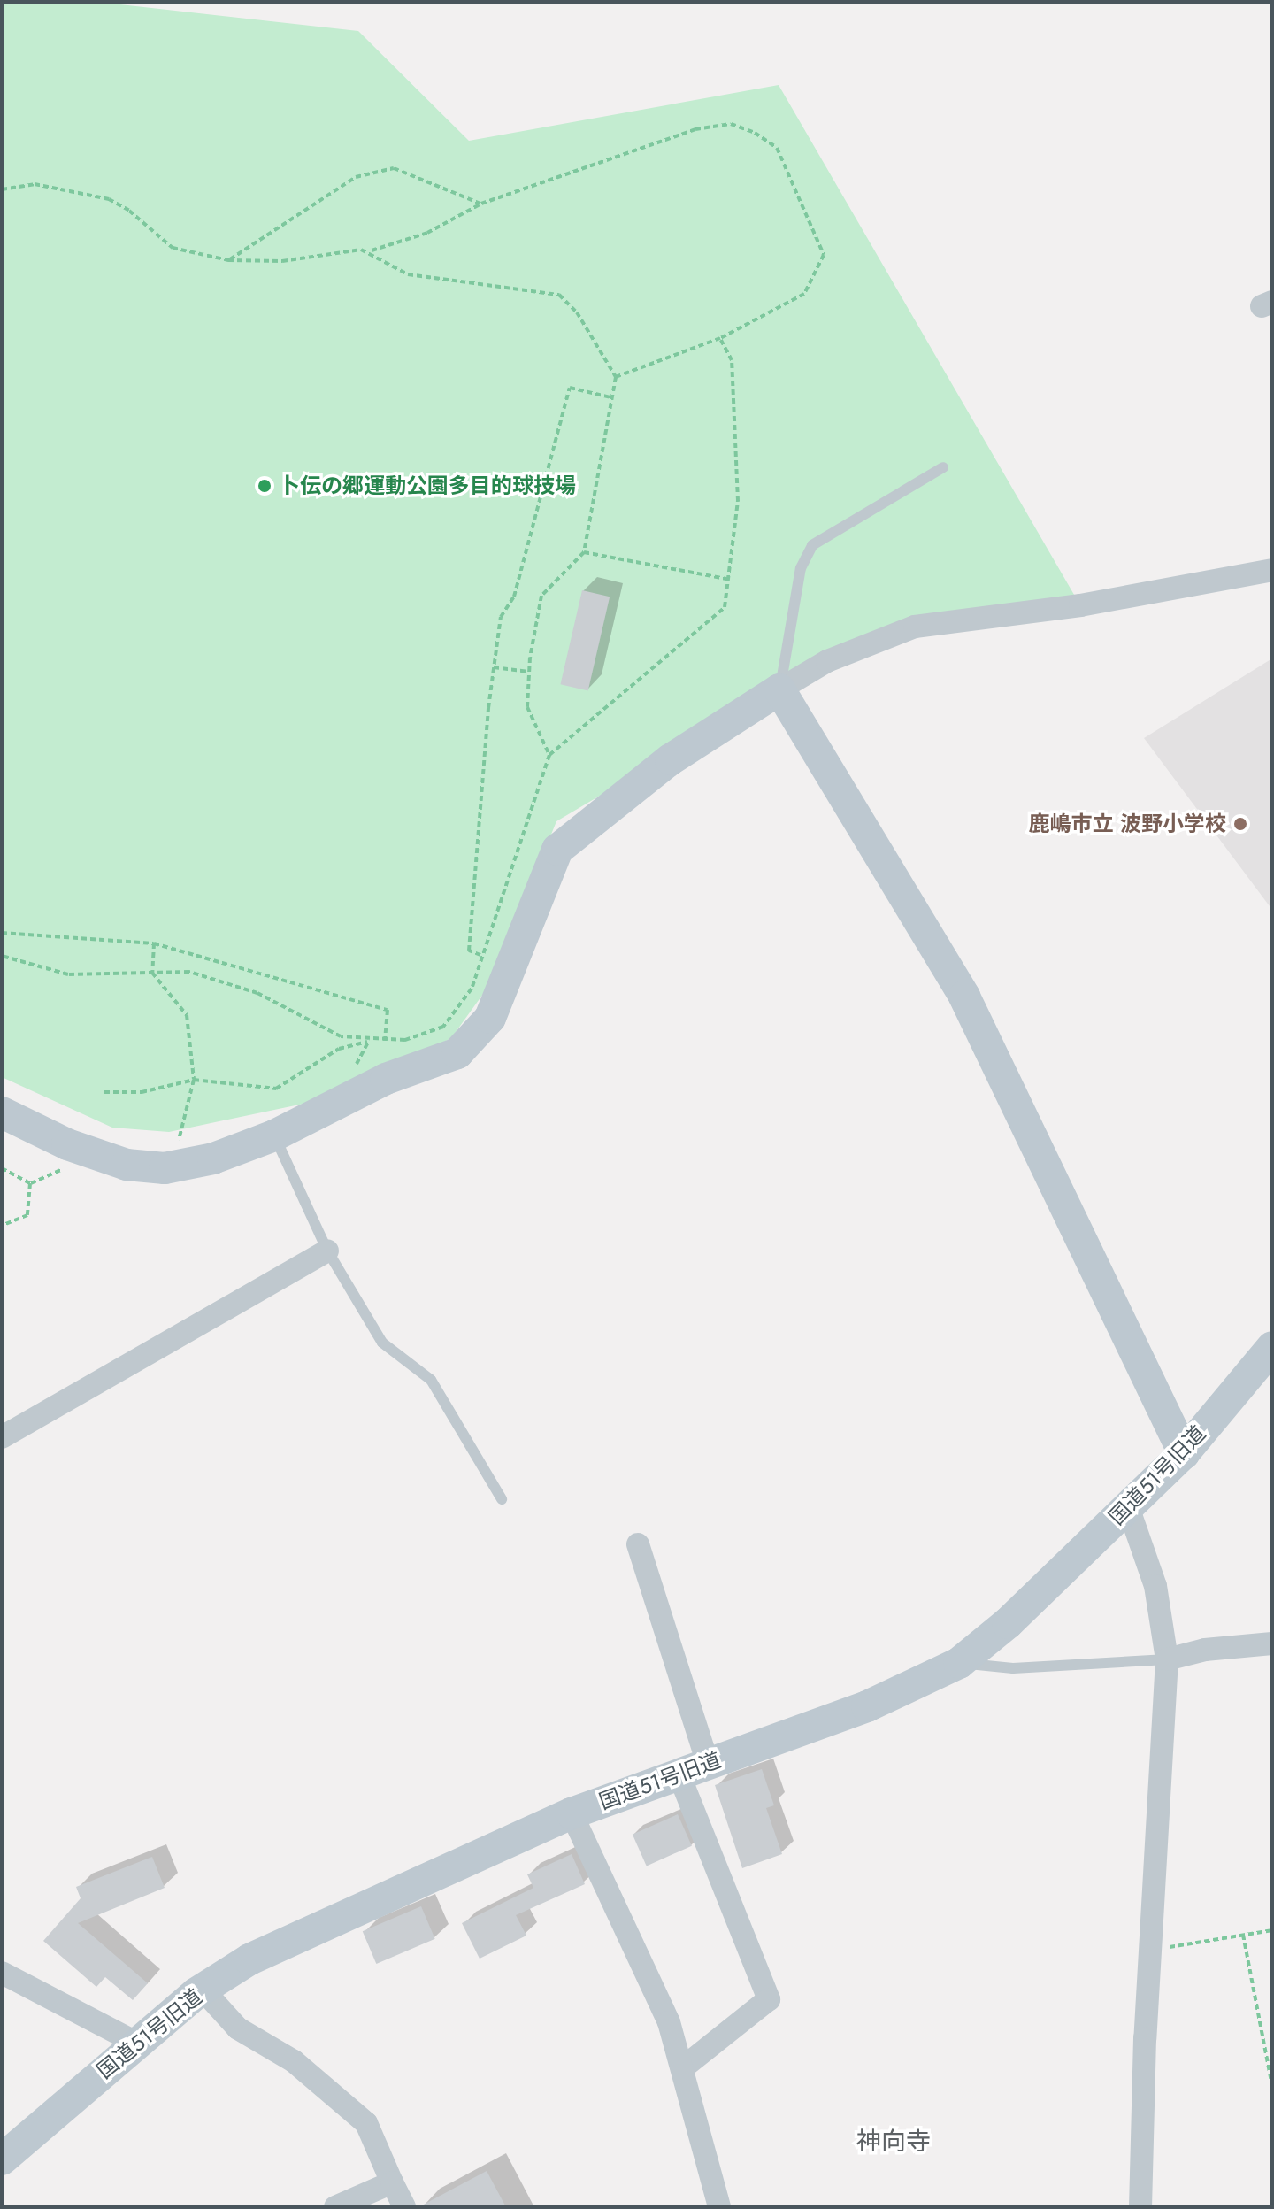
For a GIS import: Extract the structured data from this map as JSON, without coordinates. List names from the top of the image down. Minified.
{"streets":{"street":["国道51号旧道"]},"districts":["神向寺"],"places":["卜伝の郷運動公園多目的球技場","鹿嶋市立 波野小学校"]}
